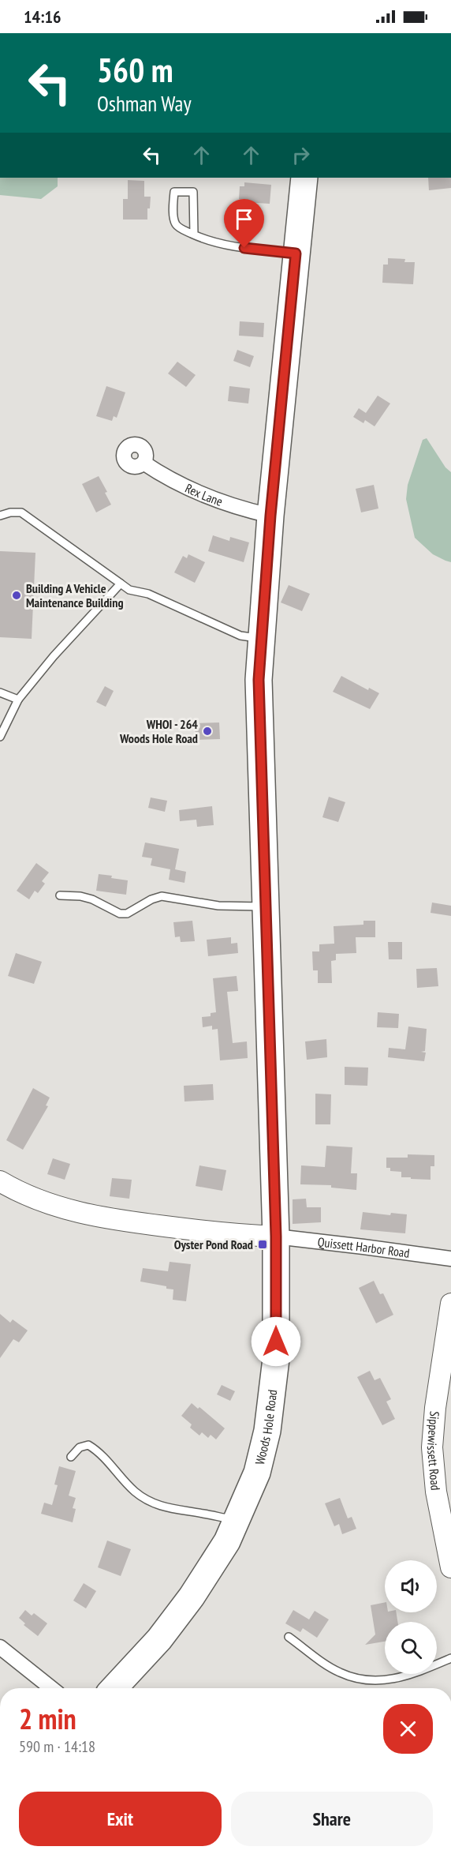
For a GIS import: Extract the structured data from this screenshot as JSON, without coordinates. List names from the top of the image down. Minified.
{"streets":{"highway":["Woods Hole Road"],"main road":["Sippewissett Road"],"street":["Rex Lane","Quissett Harbor Road"]},"crossings":[["Rex Lane","Woods Hole Road"],["Quissett Harbor Road","Woods Hole Road"]],"places":{"other":["Building A Vehicle Maintenance Building","WHOI - 264 Woods Hole Road"],"transit":["Oyster Pond Road"]},"page":{"status":"14:16","turn":["560 m","Oshman Way"],"heading":["2 min","590 m · 14:18"],"buttons":["Exit","Share"]}}
